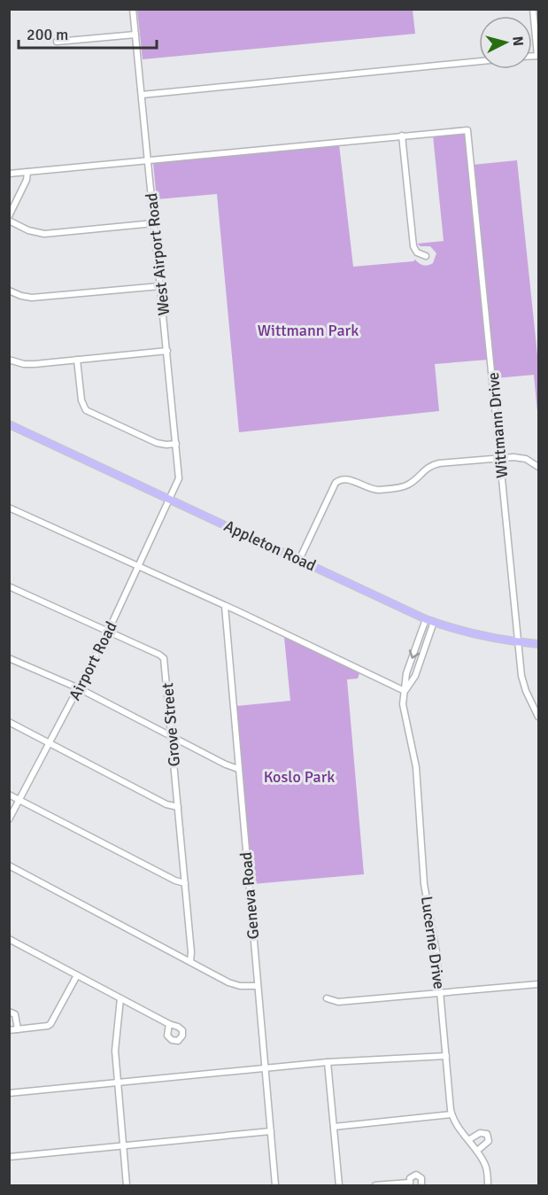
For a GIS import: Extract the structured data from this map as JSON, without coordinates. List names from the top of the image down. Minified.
{"streets":{"main road":["Appleton Road"],"street":["West Airport Road","Wittmann Drive","Airport Road","Grove Street","Geneva Road","Lucerne Drive"]},"crossings":[["West Airport Road","Appleton Road"],["West Airport Road","Airport Road"],["Wittmann Drive","Appleton Road"],["Appleton Road","Airport Road"],["Appleton Road","Lucerne Drive"],["Airport Road","Grove Street"]],"parks":["Wittmann Park","Koslo Park"],"scale_bar":"200 m","north":"right"}
